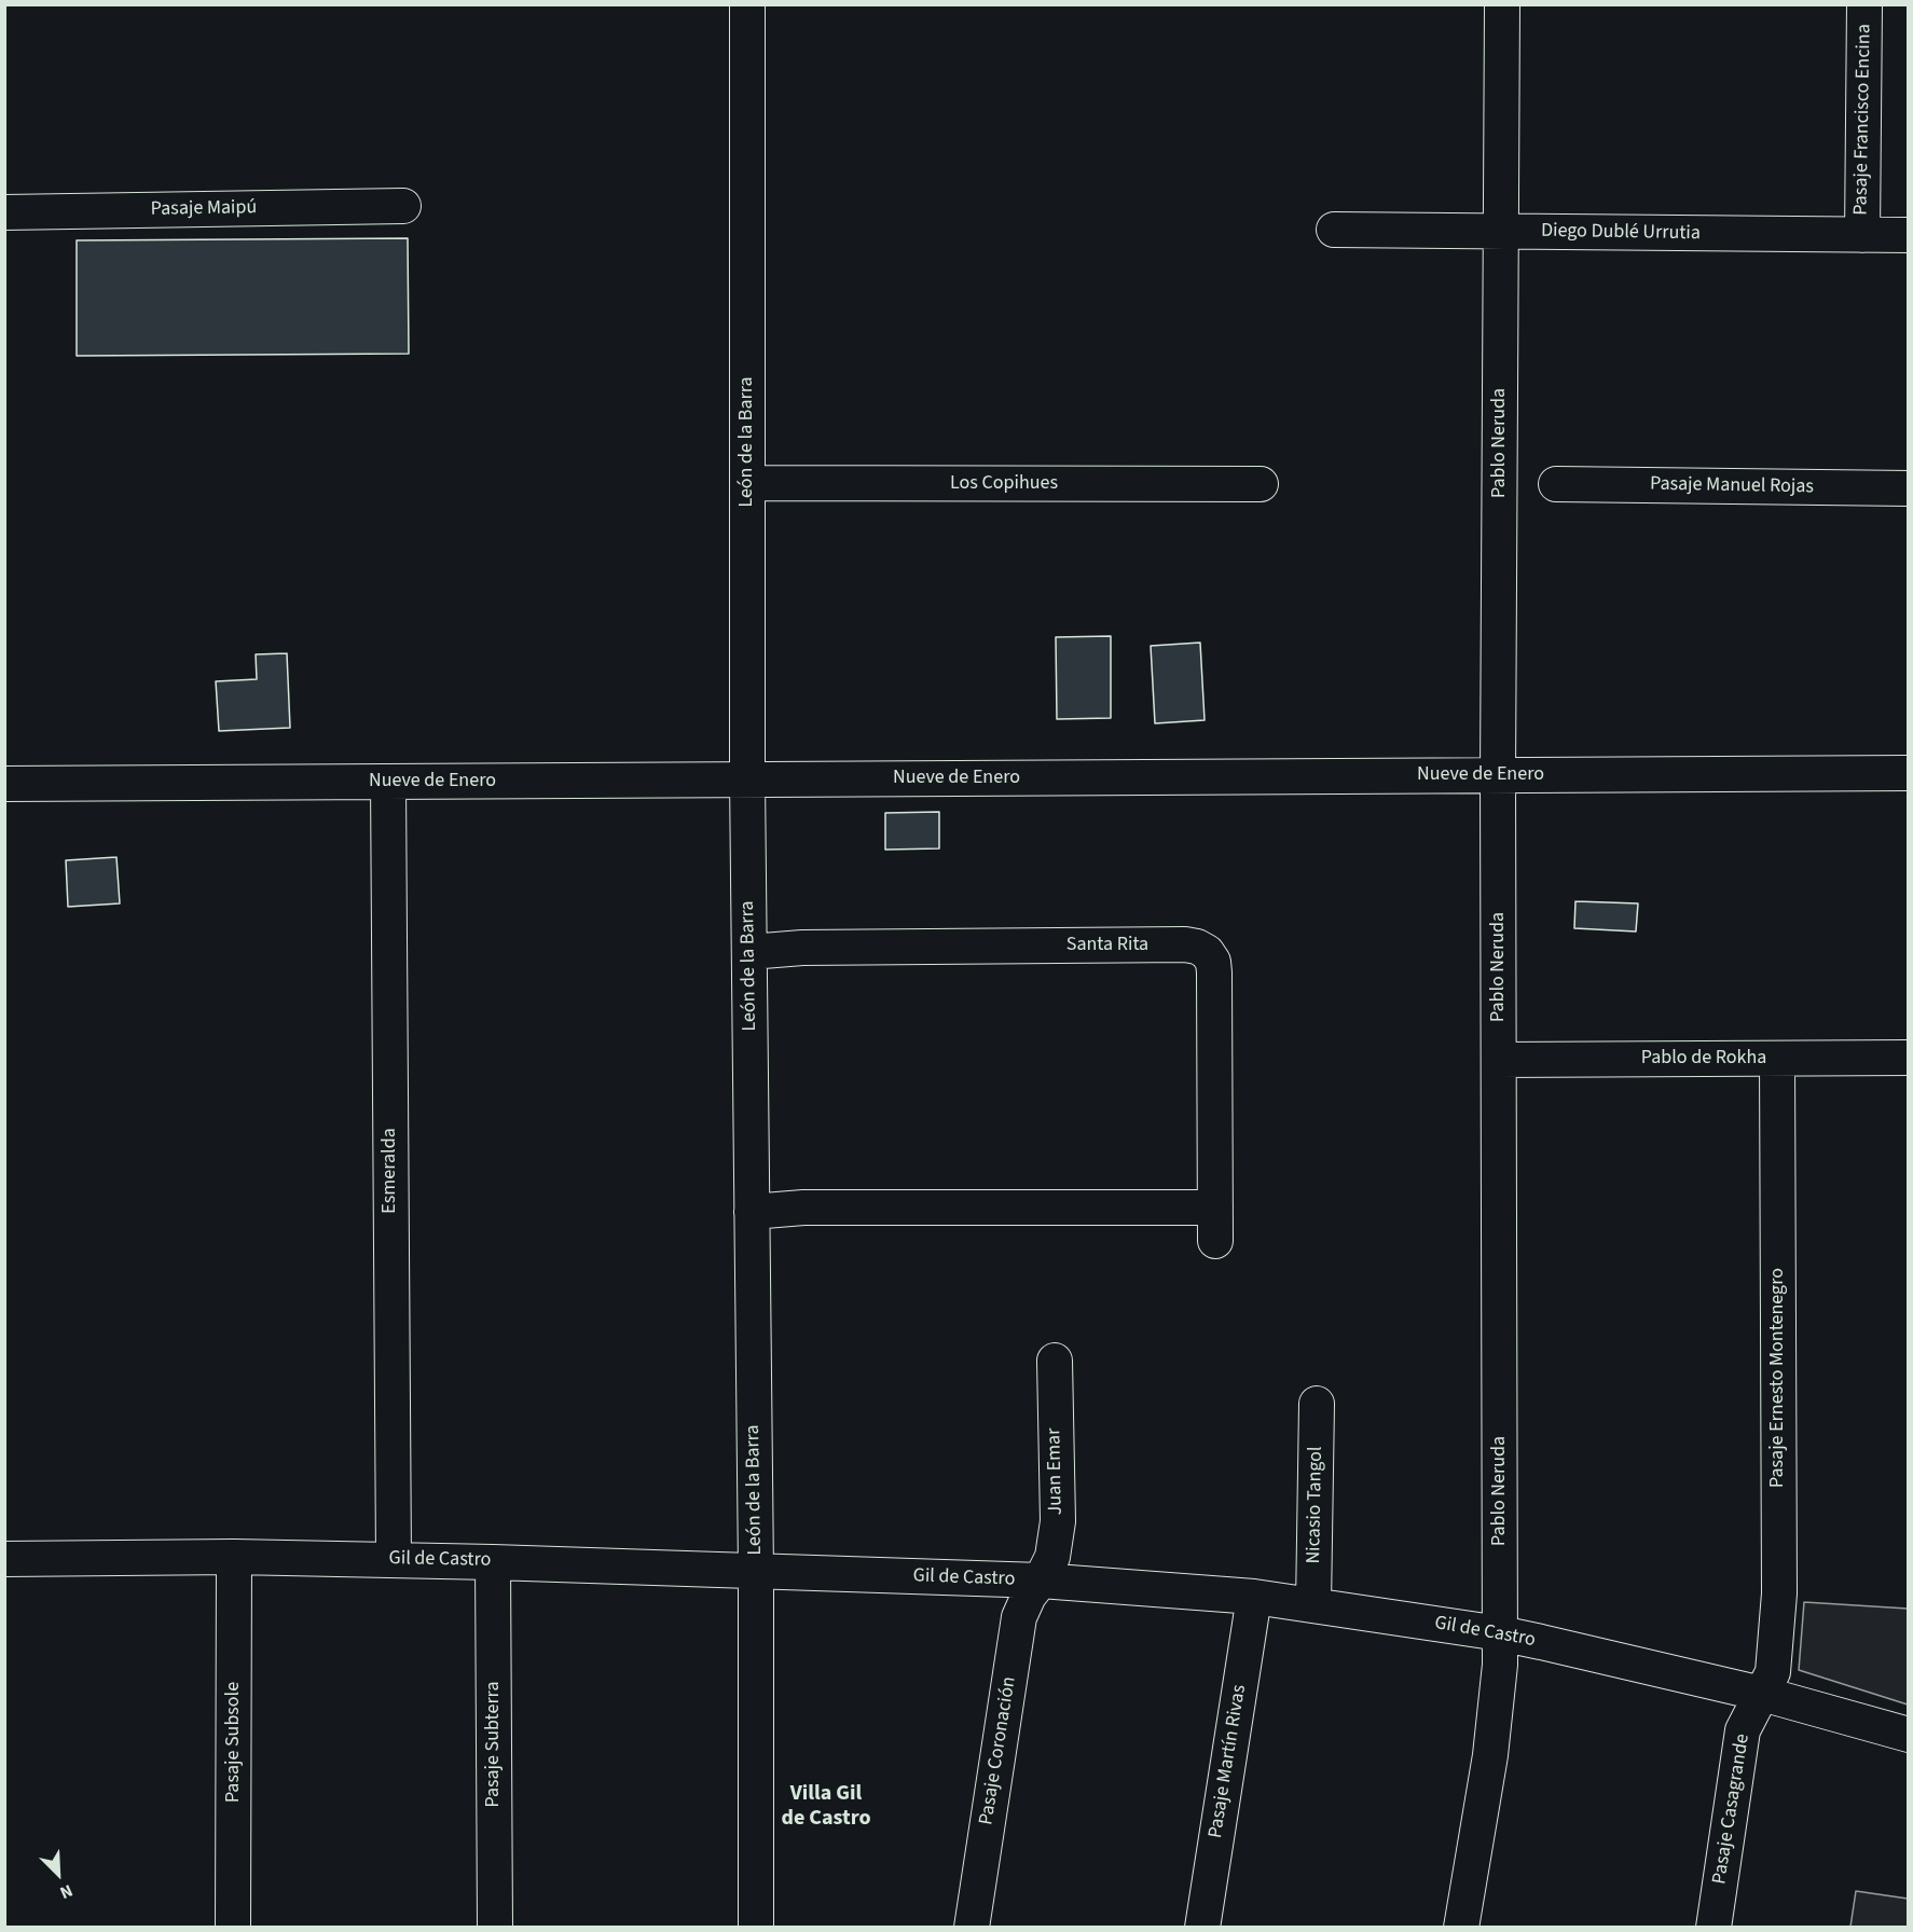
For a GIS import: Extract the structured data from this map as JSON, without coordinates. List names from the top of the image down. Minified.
{"streets":{"street":["Pasaje Francisco Encina","Pasaje Maipú","Diego Dublé Urrutia","León de la Barra","Pablo Neruda","Los Copihues","Pasaje Manuel Rojas","Nueve de Enero","Santa Rita","Pablo de Rokha","Esmeralda","Pasaje Ernesto Montenegro","Juan Emar","Nicasio Tangol","Gil de Castro","Pasaje Subsole","Pasaje Subterra","Pasaje Coronación","Pasaje Martín Rivas","Pasaje Casagrande"]},"crossings":[["Pasaje Francisco Encina","Diego Dublé Urrutia"],["Diego Dublé Urrutia","Pablo Neruda"],["León de la Barra","Los Copihues"],["León de la Barra","Nueve de Enero"],["León de la Barra","Santa Rita"],["León de la Barra","Gil de Castro"],["Pablo Neruda","Nueve de Enero"],["Pablo Neruda","Pablo de Rokha"],["Pablo Neruda","Gil de Castro"],["Nueve de Enero","Esmeralda"],["Pablo de Rokha","Pasaje Ernesto Montenegro"],["Esmeralda","Gil de Castro"],["Pasaje Ernesto Montenegro","Gil de Castro"],["Pasaje Ernesto Montenegro","Pasaje Casagrande"],["Juan Emar","Gil de Castro"],["Juan Emar","Pasaje Coronación"],["Nicasio Tangol","Gil de Castro"],["Gil de Castro","Pasaje Subsole"],["Gil de Castro","Pasaje Subterra"],["Gil de Castro","Pasaje Coronación"],["Gil de Castro","Pasaje Martín Rivas"],["Gil de Castro","Pasaje Casagrande"]],"districts":["Villa Gil de Castro"],"north":"bottom right"}
